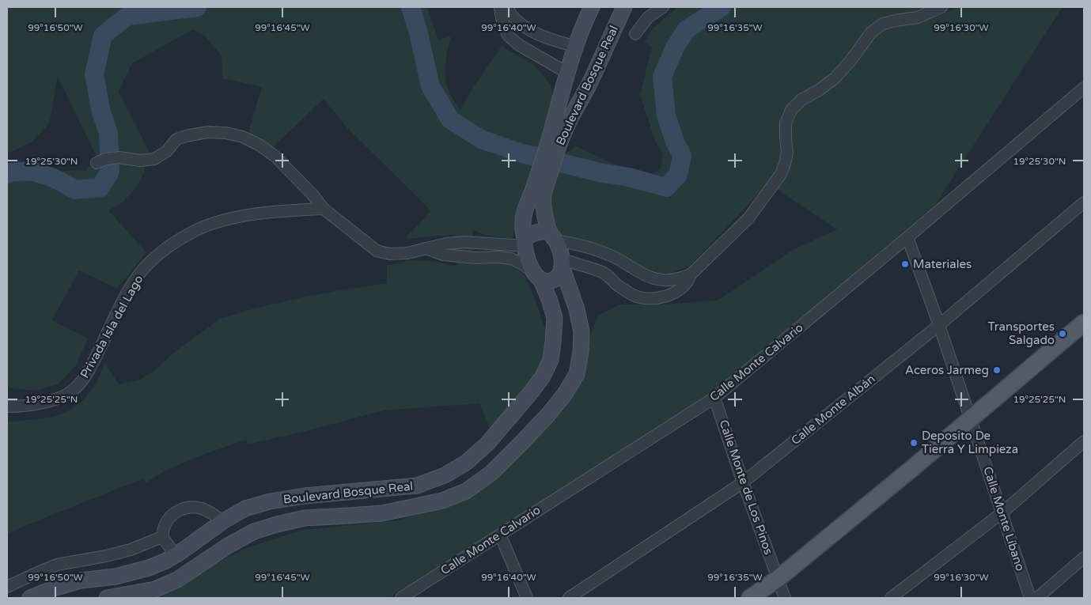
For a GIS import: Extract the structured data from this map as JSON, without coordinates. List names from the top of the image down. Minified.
{"streets":{"street":["Boulevard Bosque Real","Privada Isla del Lago","Calle Monte Calvario","Calle Monte Albán","Calle Monte de Los Pinos","Calle Monte Líbano"]},"crossings":[["Calle Monte Calvario","Calle Monte de Los Pinos"],["Calle Monte Calvario","Calle Monte Líbano"],["Calle Monte Albán","Calle Monte de Los Pinos"],["Calle Monte Albán","Calle Monte Líbano"]],"places":["Materiales","Transportes Salgado","Aceros Jarmeg","Deposito De Tierra Y Limpieza"],"coordinates":["99°16'50\"W","99°16'45\"W","99°16'40\"W","99°16'35\"W","99°16'30\"W","19°25'30\"N","19°25'25\"N"]}
